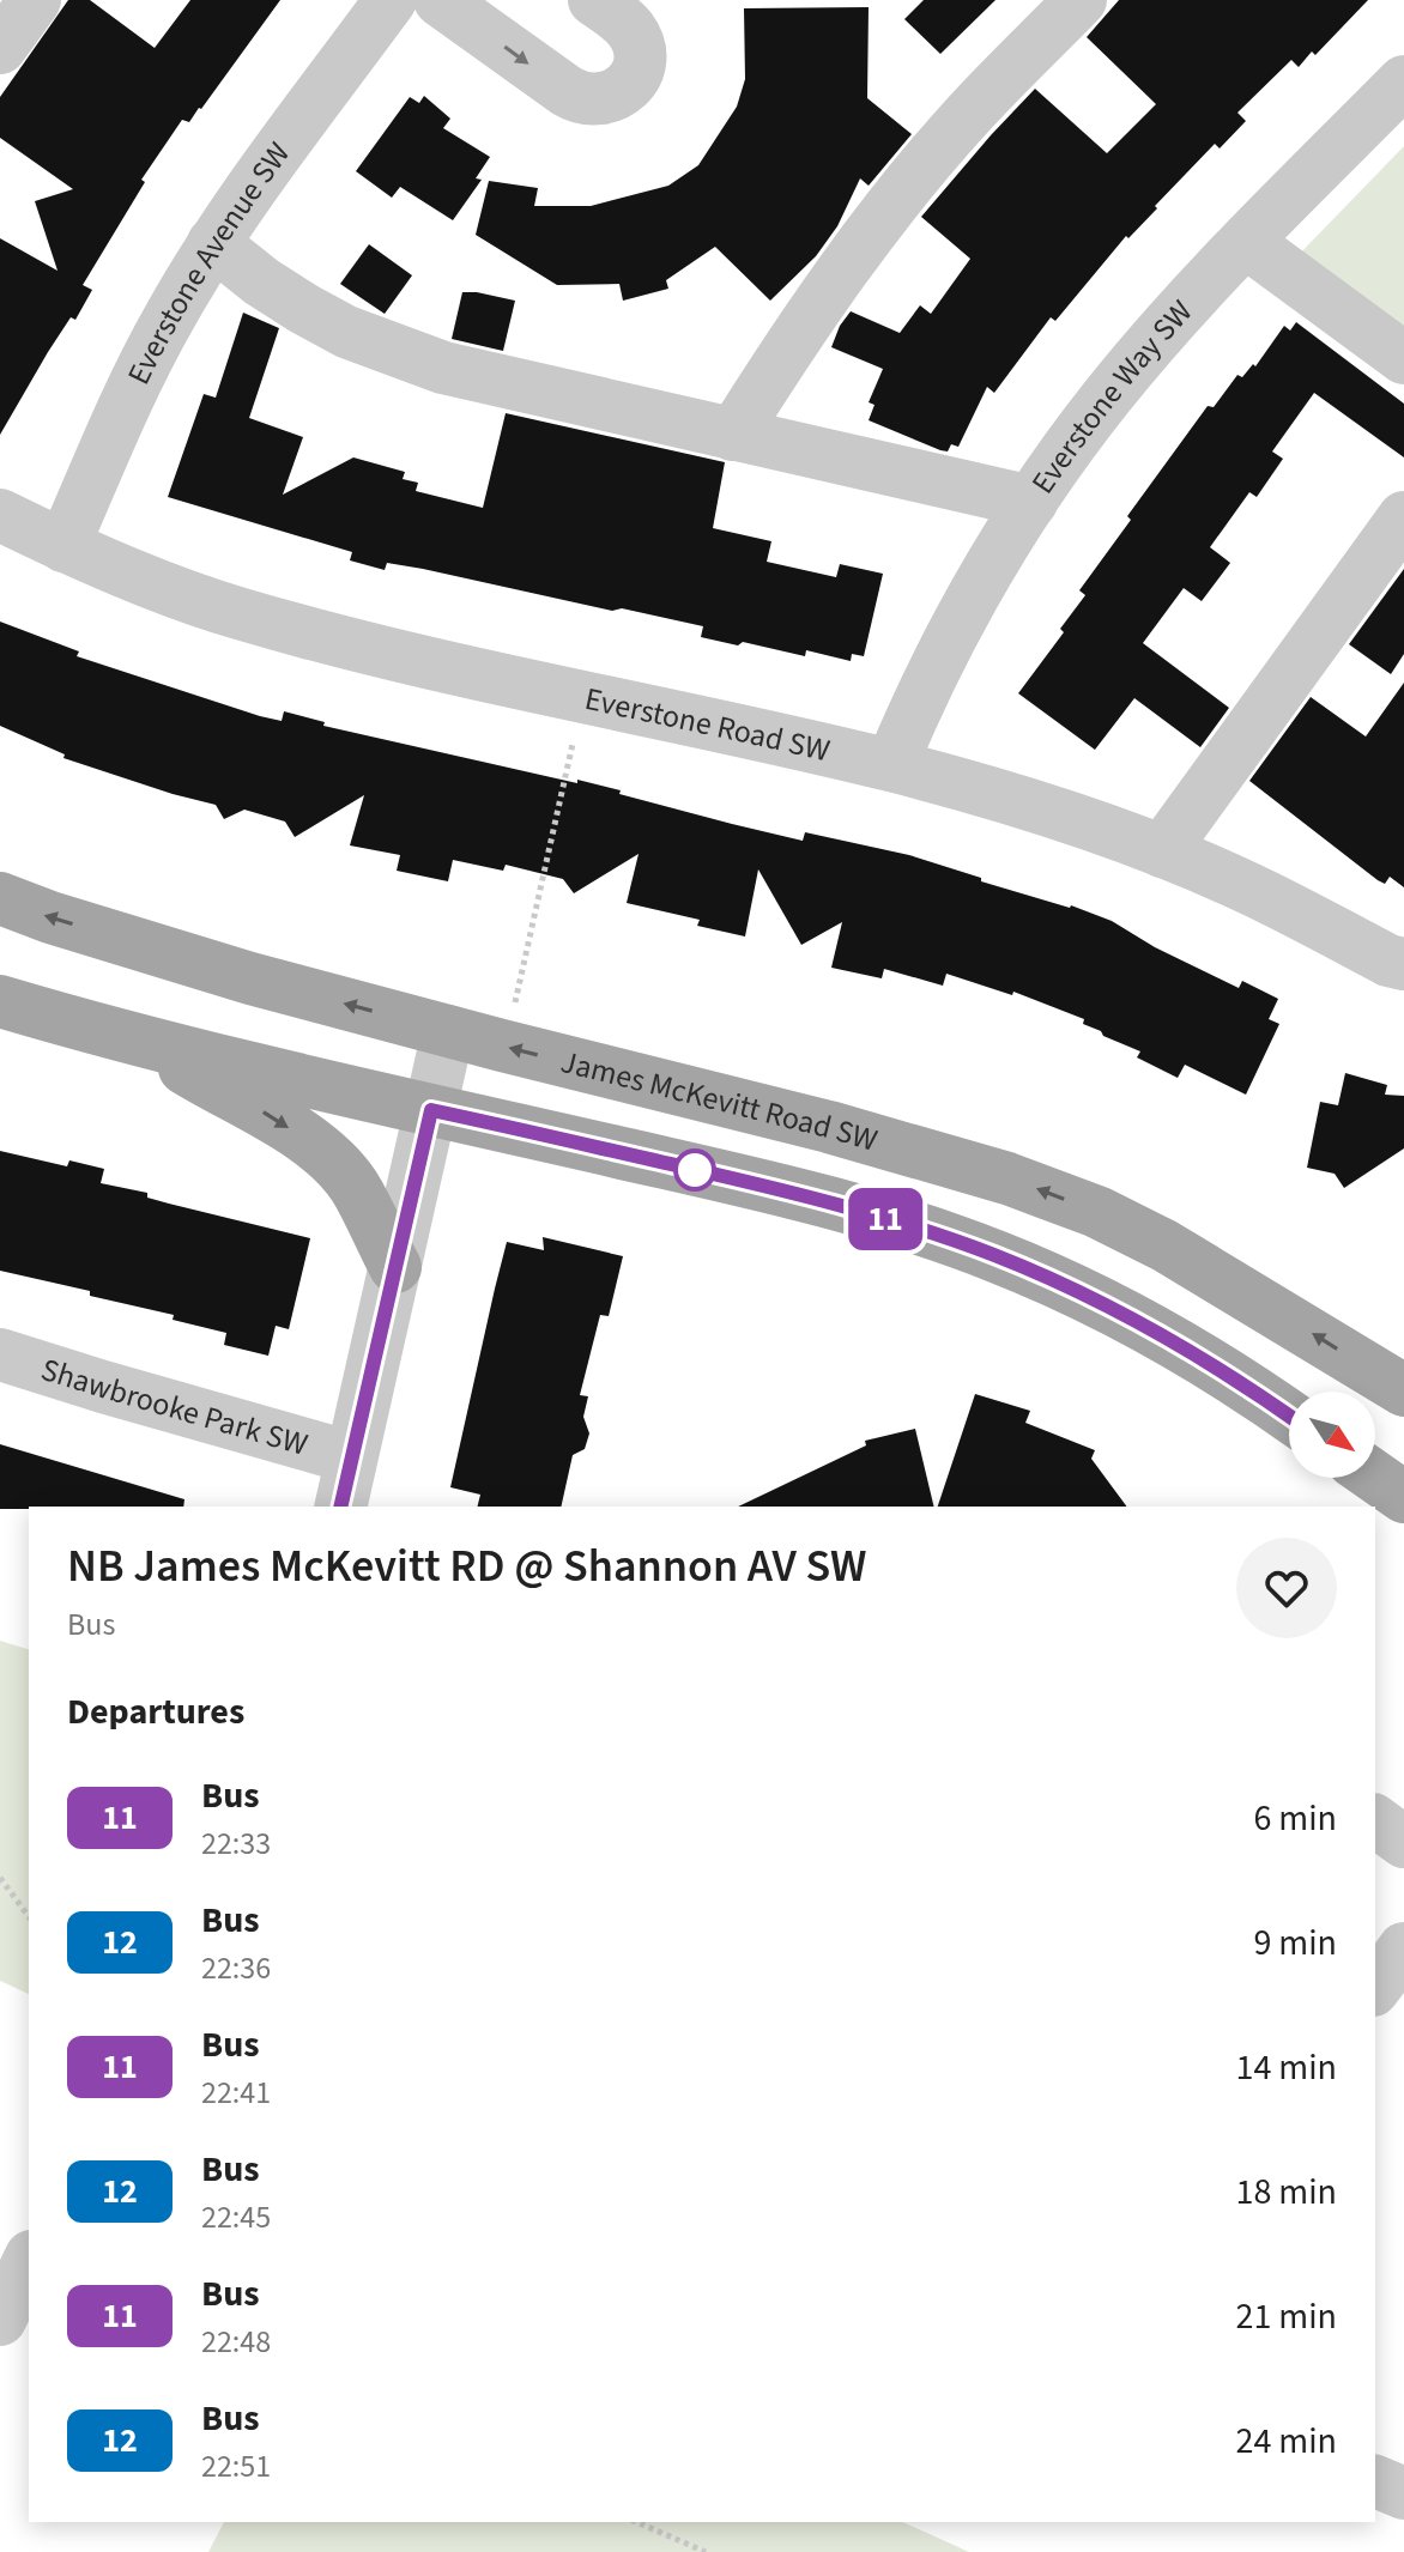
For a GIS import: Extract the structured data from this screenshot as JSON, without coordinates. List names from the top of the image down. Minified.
{"streets":{"main road":["James McKevitt Road SW"],"street":["Everstone Avenue SW","Everstone Way SW","Everstone Road SW","Shawbrooke Park SW"]},"crossings":[["Everstone Avenue SW","Everstone Road SW"],["Everstone Way SW","Everstone Road SW"]],"lines":["bus line 11"],"north":"bottom right","page":{"on_map":"11","heading":[["NB James McKevitt RD @ Shannon AV SW","Bus"],"Departures"],"list":[{"mark":"11","name":"Bus","note":"22:33","value":"6 min"},{"mark":"12","name":"Bus","note":"22:36","value":"9 min"},{"mark":"11","name":"Bus","note":"22:41","value":"14 min"},{"mark":"12","name":"Bus","note":"22:45","value":"18 min"},{"mark":"11","name":"Bus","note":"22:48","value":"21 min"},{"mark":"12","name":"Bus","note":"22:51","value":"24 min"}]}}
